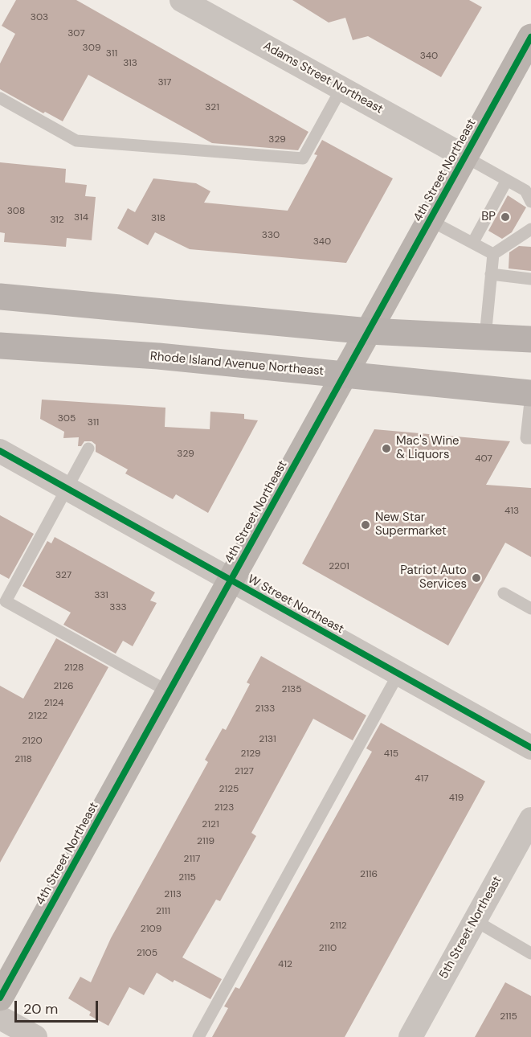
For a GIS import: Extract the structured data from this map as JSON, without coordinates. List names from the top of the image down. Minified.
{"streets":{"main road":["Rhode Island Avenue Northeast"],"street":["Adams Street Northeast","4th Street Northeast","W Street Northeast","5th Street Northeast"]},"crossings":[["Adams Street Northeast","4th Street Northeast"],["4th Street Northeast","Rhode Island Avenue Northeast"],["4th Street Northeast","W Street Northeast"]],"places":["BP","Mac's Wine & Liquors","New Star Supermarket","Patriot Auto Services"],"house_numbers":["303","307","309","311","340","313","317","321","329","308","314","318","312","330","340","305","311","329","407","413","2201","327","331","333","2128","2126","2135","2124","2133","2122","2131","2120","2129","415","2118","2127","417","2125","419","2123","2121","2119","2117","2116","2115","2113","2111","2112","2109","2110","2105","412","2115"],"scale_bar":"20 m"}
